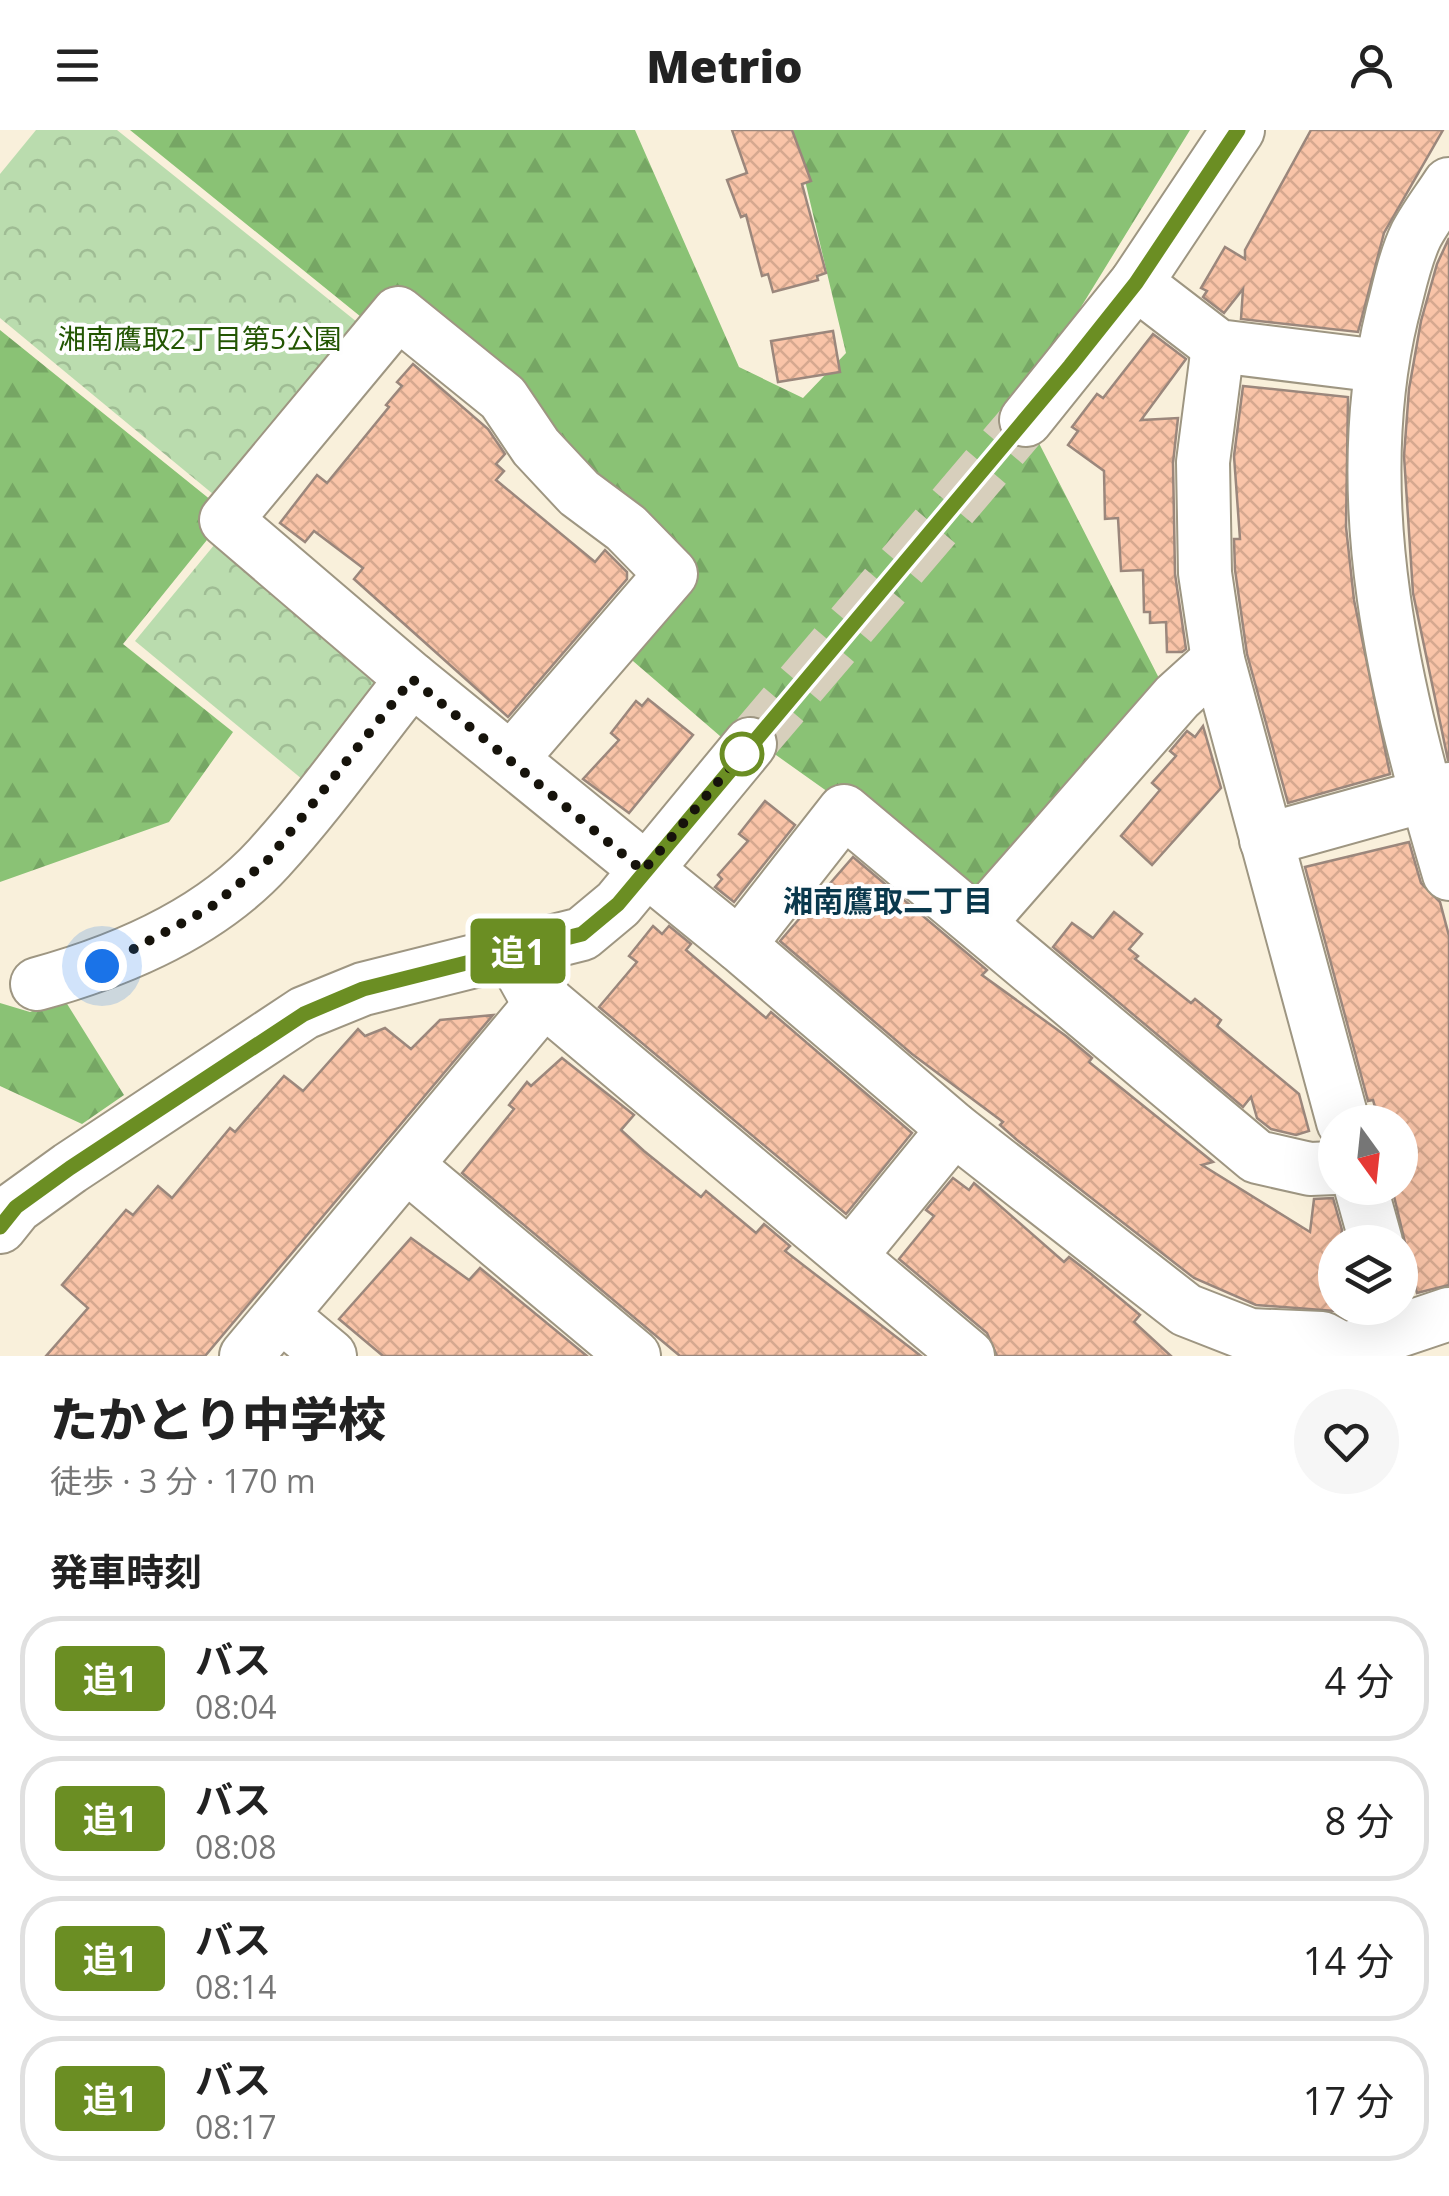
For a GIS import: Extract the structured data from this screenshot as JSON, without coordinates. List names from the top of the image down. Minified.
{"districts":["湘南鷹取二丁目"],"parks":["湘南鷹取2丁目第5公園"],"lines":["bus line 追1"],"north":"bottom","page":{"header":"Metrio","on_map":"追1","heading":[["たかとり中学校","徒歩 · 3 分 · 170 m"],"発車時刻"],"list":[{"mark":"追1","name":"バス","note":"08:04","value":"4 分"},{"mark":"追1","name":"バス","note":"08:08","value":"8 分"},{"mark":"追1","name":"バス","note":"08:14","value":"14 分"},{"mark":"追1","name":"バス","note":"08:17","value":"17 分"}]}}
